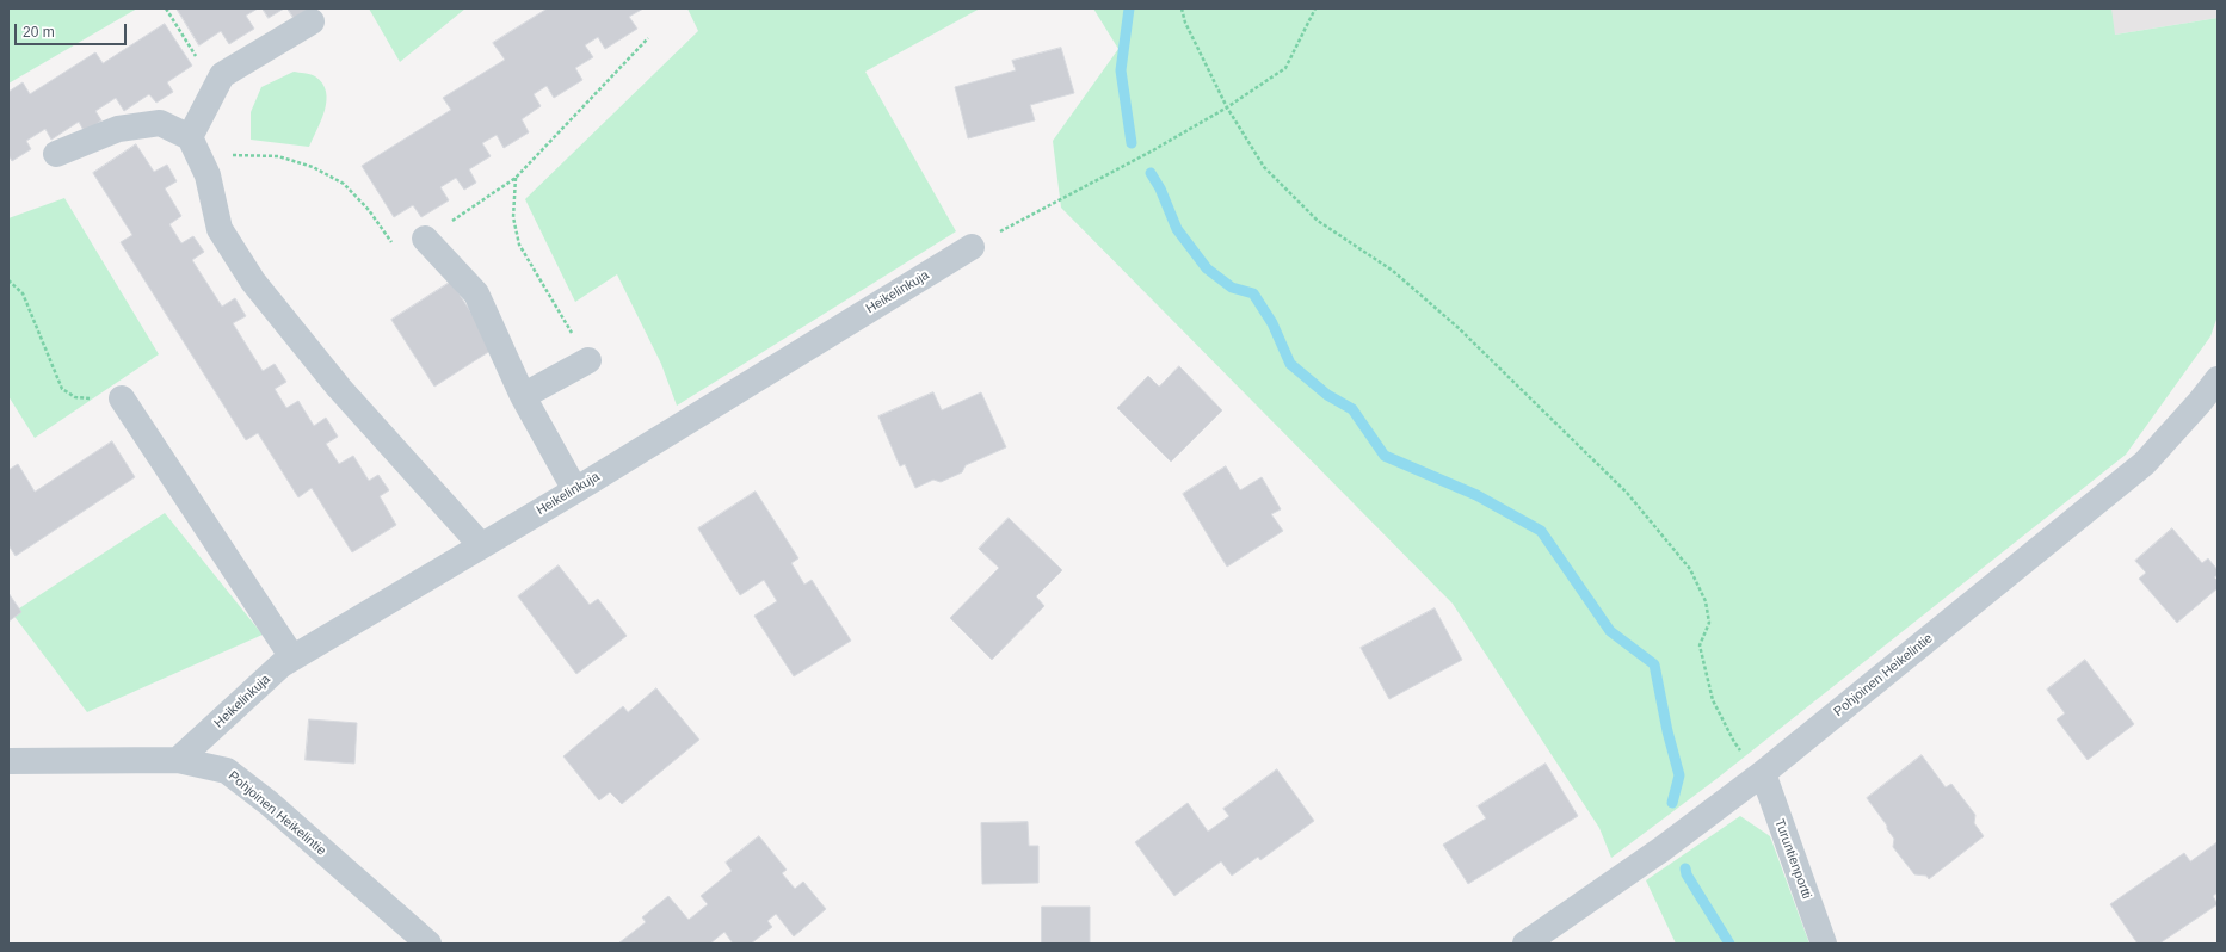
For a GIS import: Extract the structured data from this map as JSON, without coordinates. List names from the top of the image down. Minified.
{"streets":{"street":["Heikelinkuja","Pohjoinen Heikelintie","Turuntienportti"]},"crossings":[["Heikelinkuja","Pohjoinen Heikelintie"],["Pohjoinen Heikelintie","Turuntienportti"]],"scale_bar":"20 m"}
